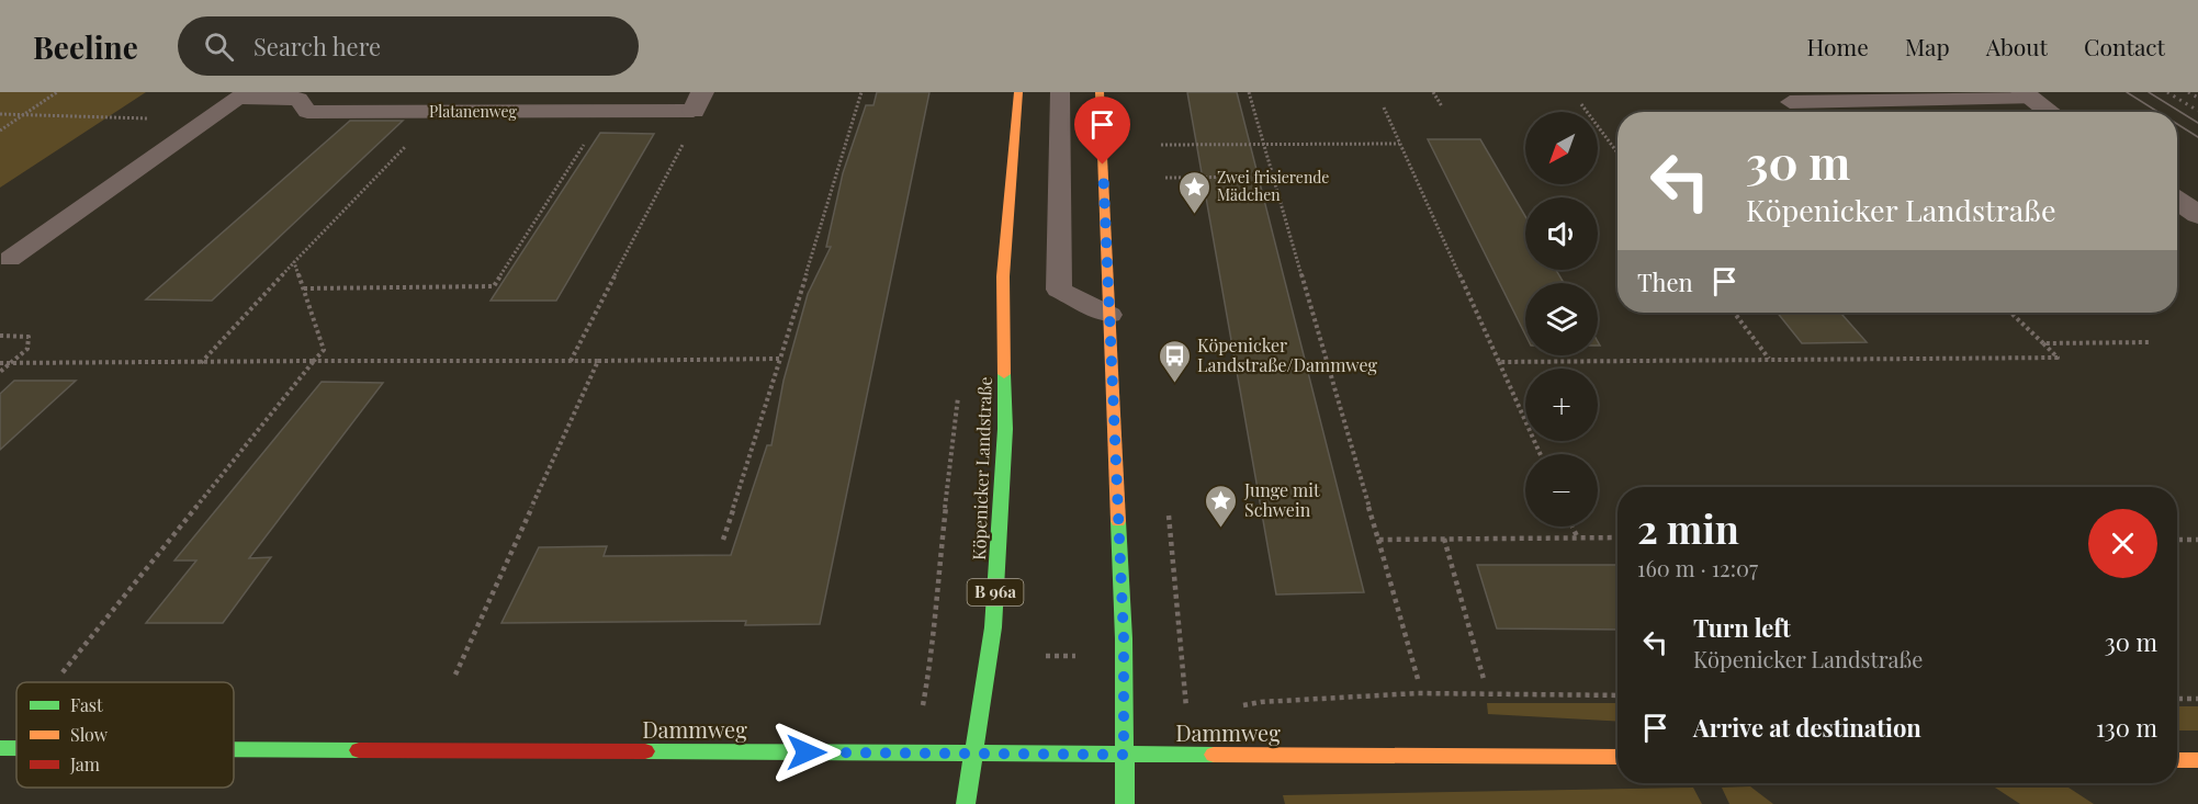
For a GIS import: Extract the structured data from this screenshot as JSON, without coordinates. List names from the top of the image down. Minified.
{"streets":{"main road":["Köpenicker Landstraße","B 96a","Dammweg"],"lane":["Platanenweg"]},"crossings":[["Köpenicker Landstraße","Dammweg"]],"places":{"place":["Zwei frisierende Mädchen","Junge mit Schwein"],"bus stop":["Köpenicker Landstraße/Dammweg"]},"legend":["Fast","Slow","Jam"],"north":"bottom left","page":{"header":"Beeline","search":"Search here","nav":["Home","Map","About","Contact"],"map_buttons":["+","−"],"turn":["30 m","Köpenicker Landstraße"],"then":"Then","heading":["2 min","160 m · 12:07"],"list":[{"name":"Turn left","note":"Köpenicker Landstraße","value":"30 m"},{"name":"Arrive at destination","value":"130 m"}]}}
